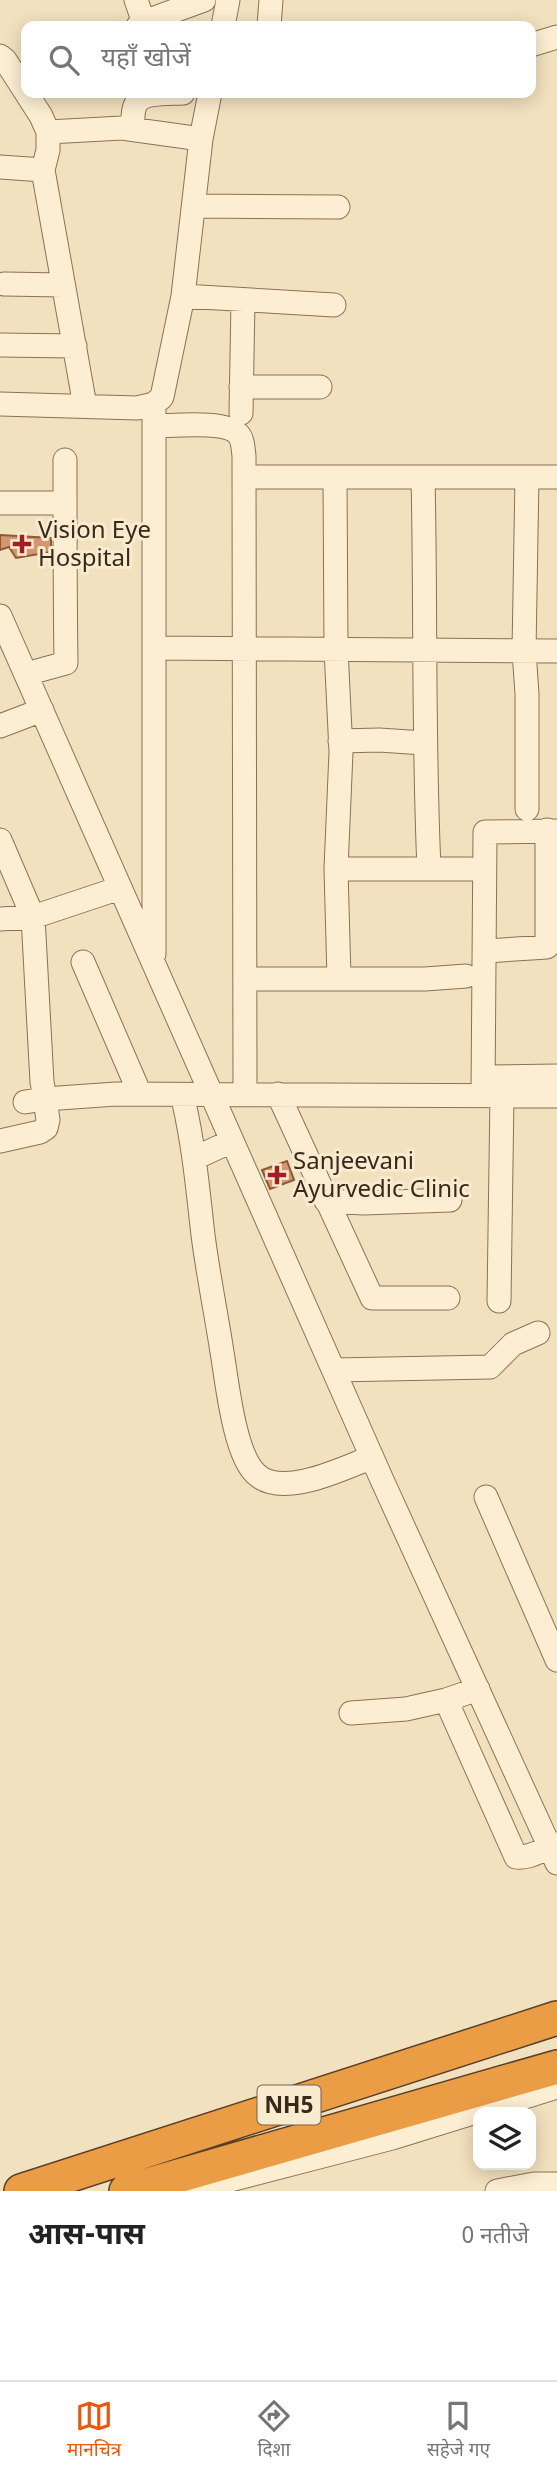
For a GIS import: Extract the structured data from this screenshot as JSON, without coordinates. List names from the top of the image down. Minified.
{"streets":{"highway":["NH5"]},"places":{"health":["Vision Eye Hospital","Sanjeevani Ayurvedic Clinic"]},"page":{"search":"यहाँ खोजें","heading":["आस-पास","0 नतीजे"],"nav":["मानचित्र","दिशा","सहेजे गए"]}}
